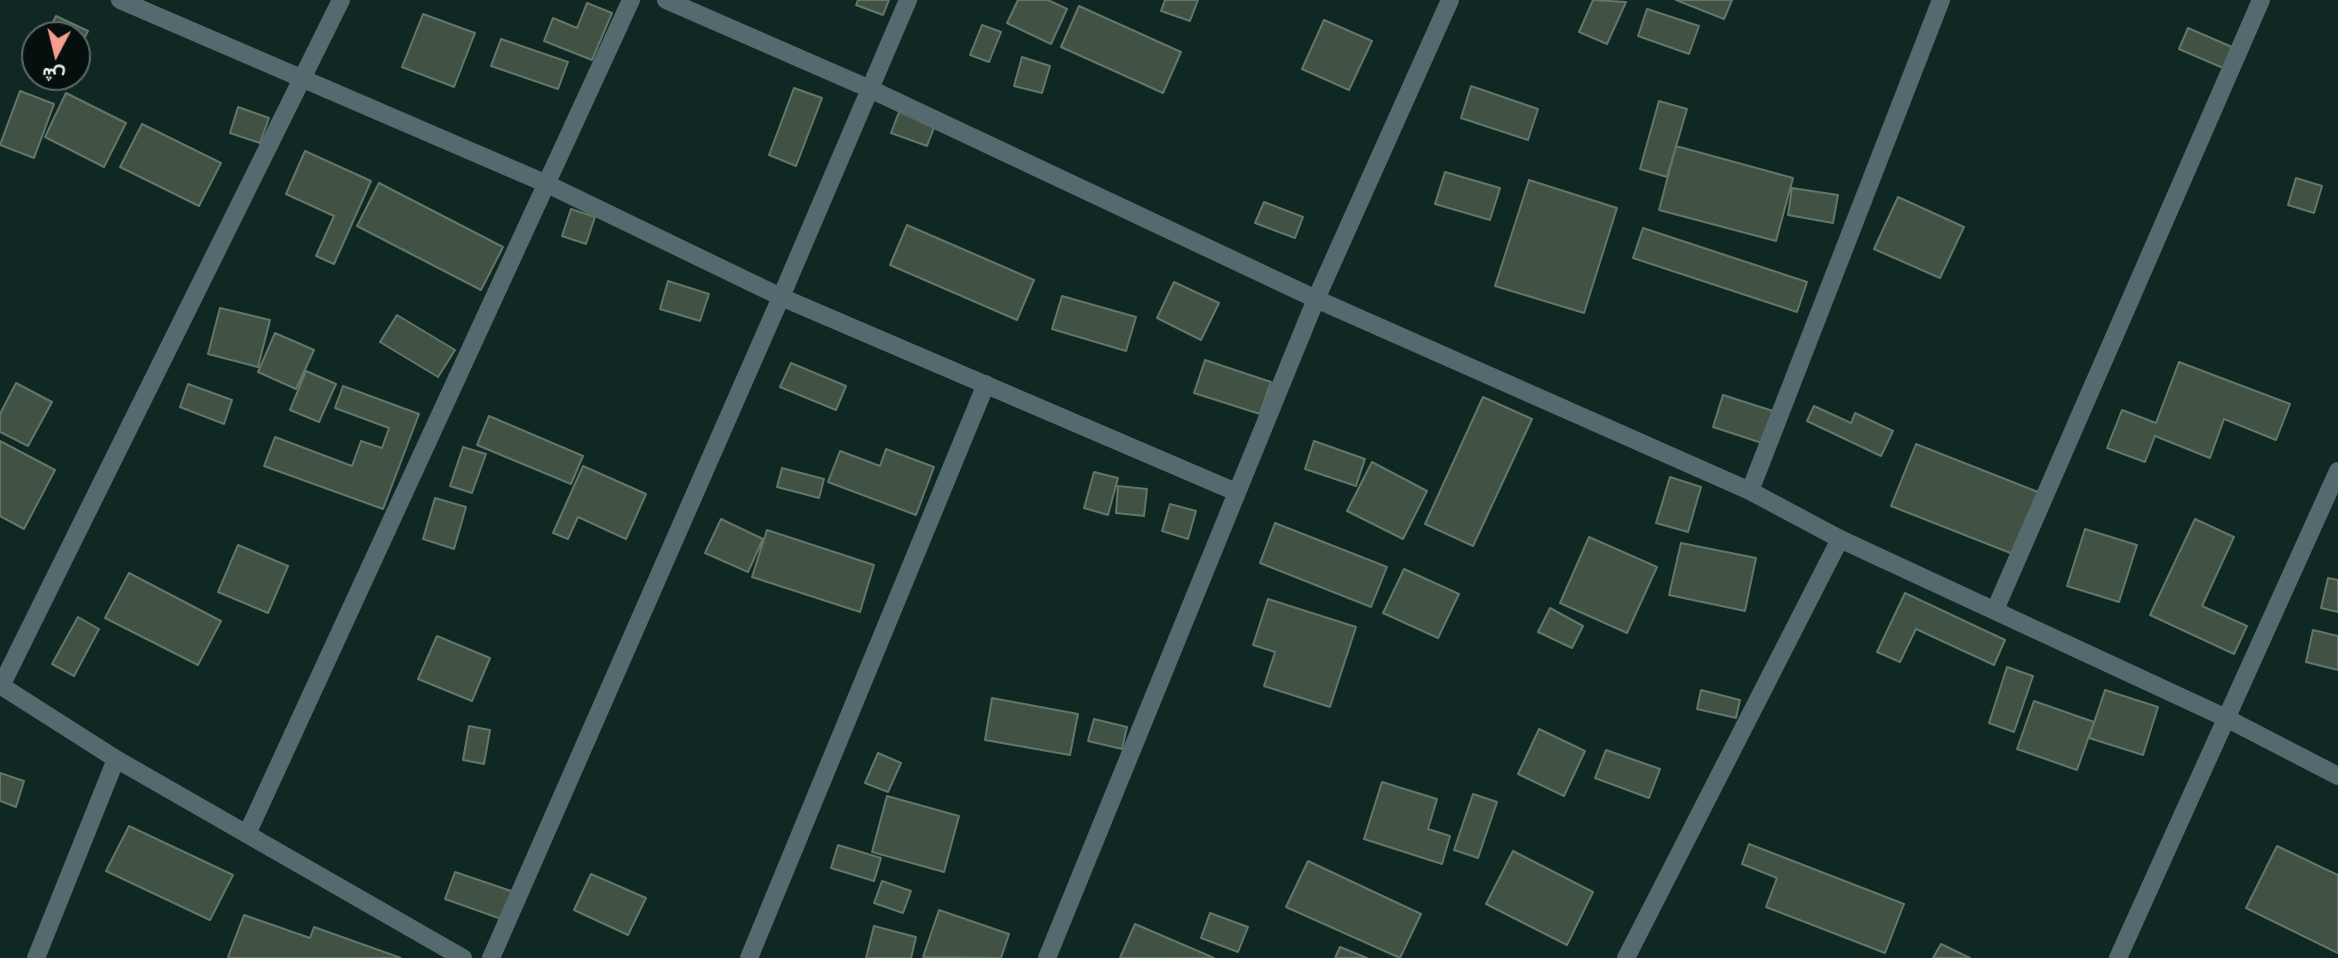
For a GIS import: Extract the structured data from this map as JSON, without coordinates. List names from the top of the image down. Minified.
{"north":"bottom"}
